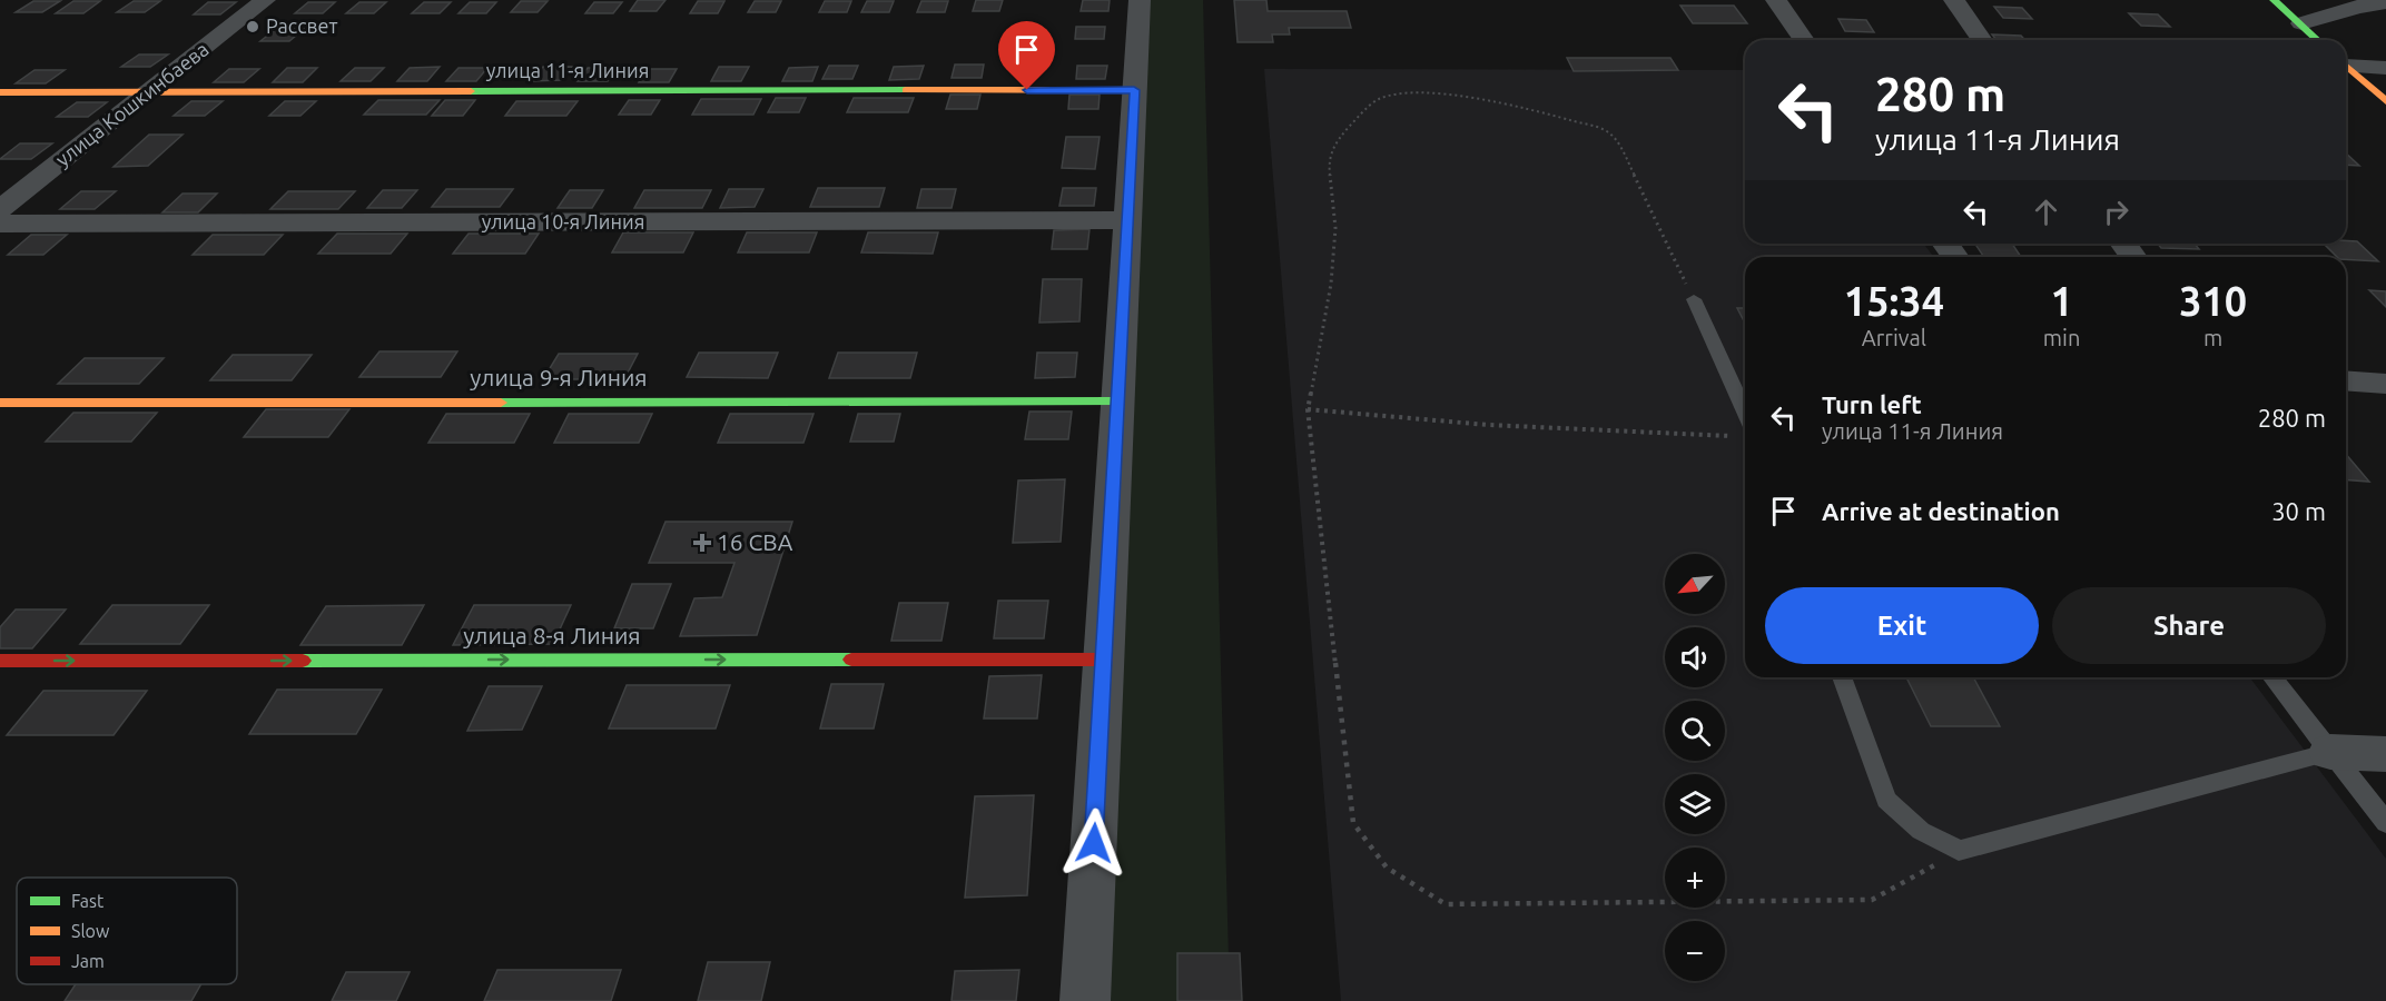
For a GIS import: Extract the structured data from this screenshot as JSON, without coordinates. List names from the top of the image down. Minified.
{"streets":{"street":["улица 11-я Линия","улица Кошкинбаева","улица 10-я Линия","улица 9-я Линия","улица 8-я Линия"]},"crossings":[["улица 11-я Линия","улица Кошкинбаева"]],"one_way":["улица 8-я Линия"],"places":{"other":["Рассвет"],"health":["16 СВА"]},"legend":["Fast","Slow","Jam"],"north":"bottom left","page":{"turn":["280 m","улица 11-я Линия"],"eta":["15:34","Arrival","1","min","310","m"],"list":[{"name":"Turn left","note":"улица 11-я Линия","value":"280 m"},{"name":"Arrive at destination","value":"30 m"}],"map_buttons":["+","−"],"buttons":["Exit","Share"]}}
